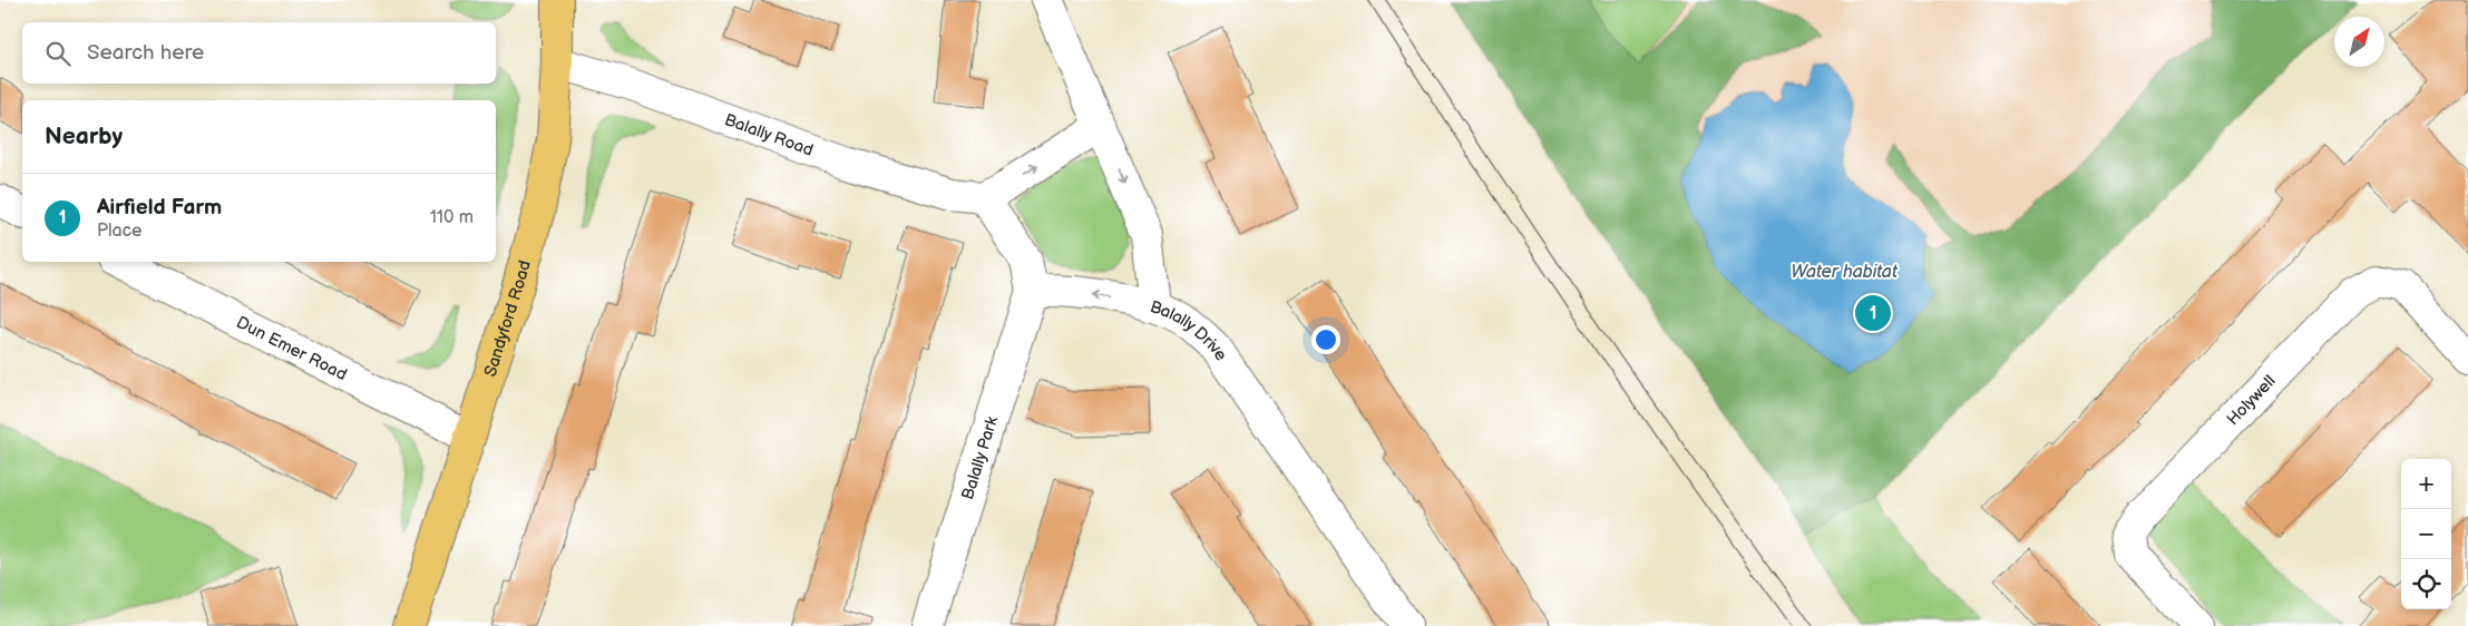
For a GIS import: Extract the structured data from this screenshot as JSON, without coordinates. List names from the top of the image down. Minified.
{"streets":{"main road":["Sandyford Road"],"street":["Balally Road","Balally Drive","Dun Emer Road","Holywell","Balally Park"]},"crossings":[["Balally Road","Sandyford Road"],["Sandyford Road","Dun Emer Road"]],"water":["Water habitat"],"north":"top right","page":{"search":"Search here","heading":"Nearby","list":[{"mark":"1","name":"Airfield Farm","note":"Place","value":"110 m"}],"pins":"1","map_buttons":["+","−"]}}
